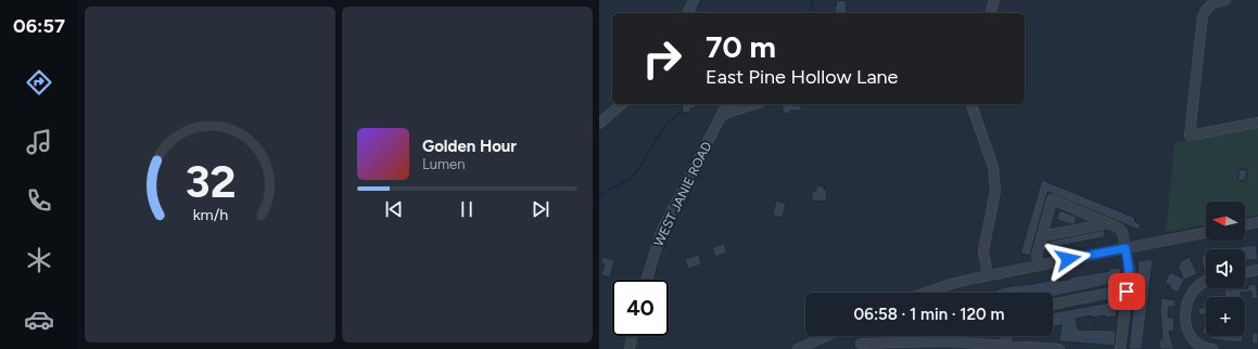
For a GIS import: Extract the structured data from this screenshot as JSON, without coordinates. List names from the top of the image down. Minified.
{"streets":{"street":["WEST JANIE ROAD"]},"north":"left","page":{"tabs":"06:57","turn":["70 m","East Pine Hollow Lane"],"song":["Golden Hour","Lumen"],"map_buttons":"+","limit":"40","trip":"06:58 · 1 min · 120 m","gauge":["32","km/h"]}}
